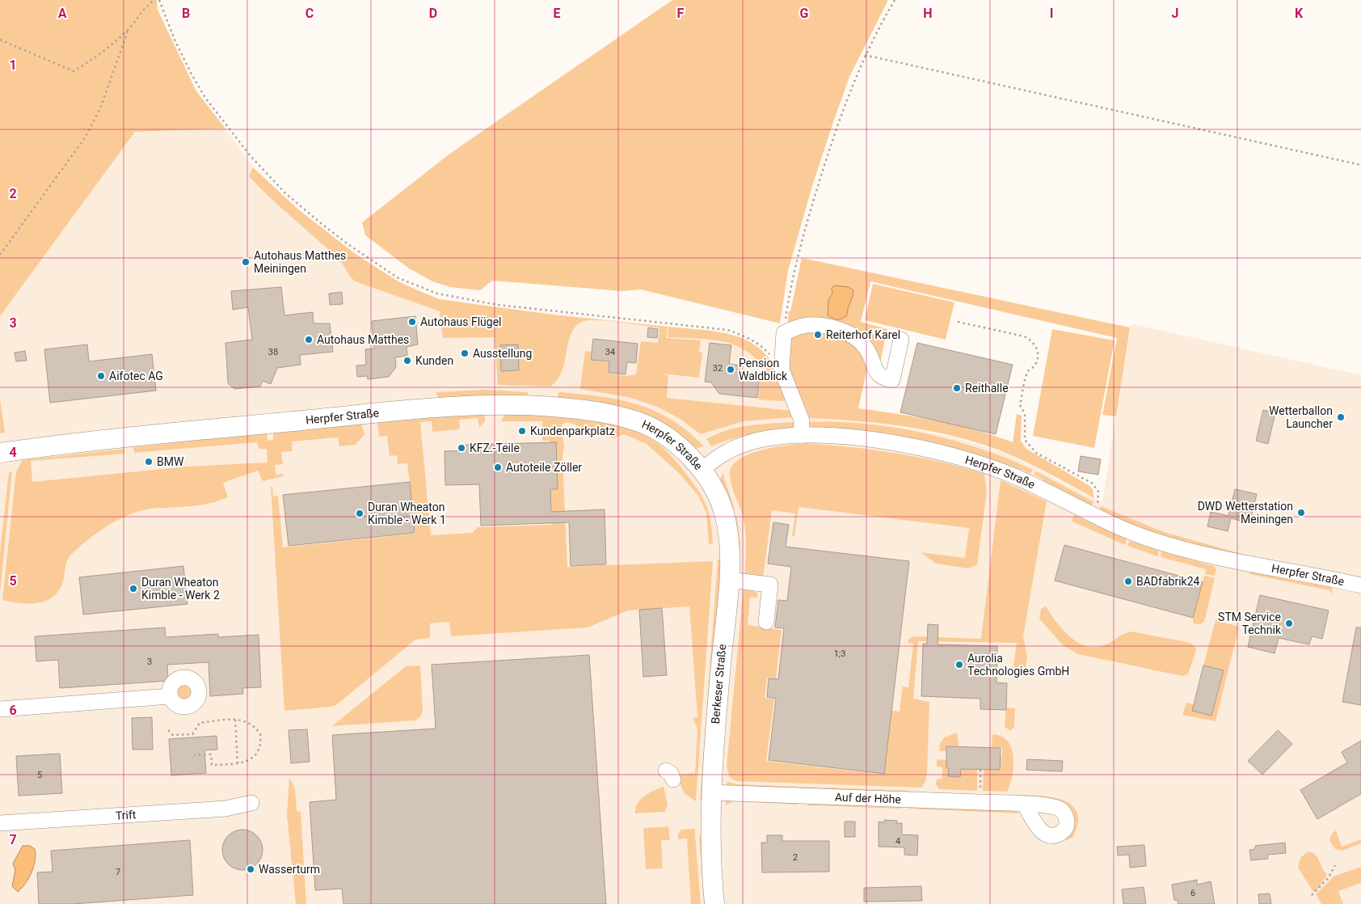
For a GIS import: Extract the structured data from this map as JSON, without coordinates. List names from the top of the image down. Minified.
{"streets":{"main road":["Herpfer Straße","Berkeser Straße"],"street":["Auf der Höhe","Trift"]},"crossings":[["Herpfer Straße","Berkeser Straße"],["Berkeser Straße","Auf der Höhe"]],"places":["Autohaus Matthes Meiningen","Autohaus Flügel","Reiterhof Karel","Autohaus Matthes","Ausstellung","Kunden","Pension Waldblick","Aifotec AG","Reithalle","Wetterballon Launcher","Kundenparkplatz","KFZ.-Teile","BMW","Autoteile Zöller","DWD Wetterstation Meiningen","Duran Wheaton Kimble - Werk 1","BADfabrik24","Duran Wheaton Kimble - Werk 2","STM Service Technik","Aurolia Technologies GmbH","Wasserturm"],"house_numbers":["38","34","32","1;3","3","5","4","2","7","6"],"grid":{"columns":["A","B","C","D","E","F","G","H","I","J","K"],"rows":["1","2","3","4","5","6","7"]}}
